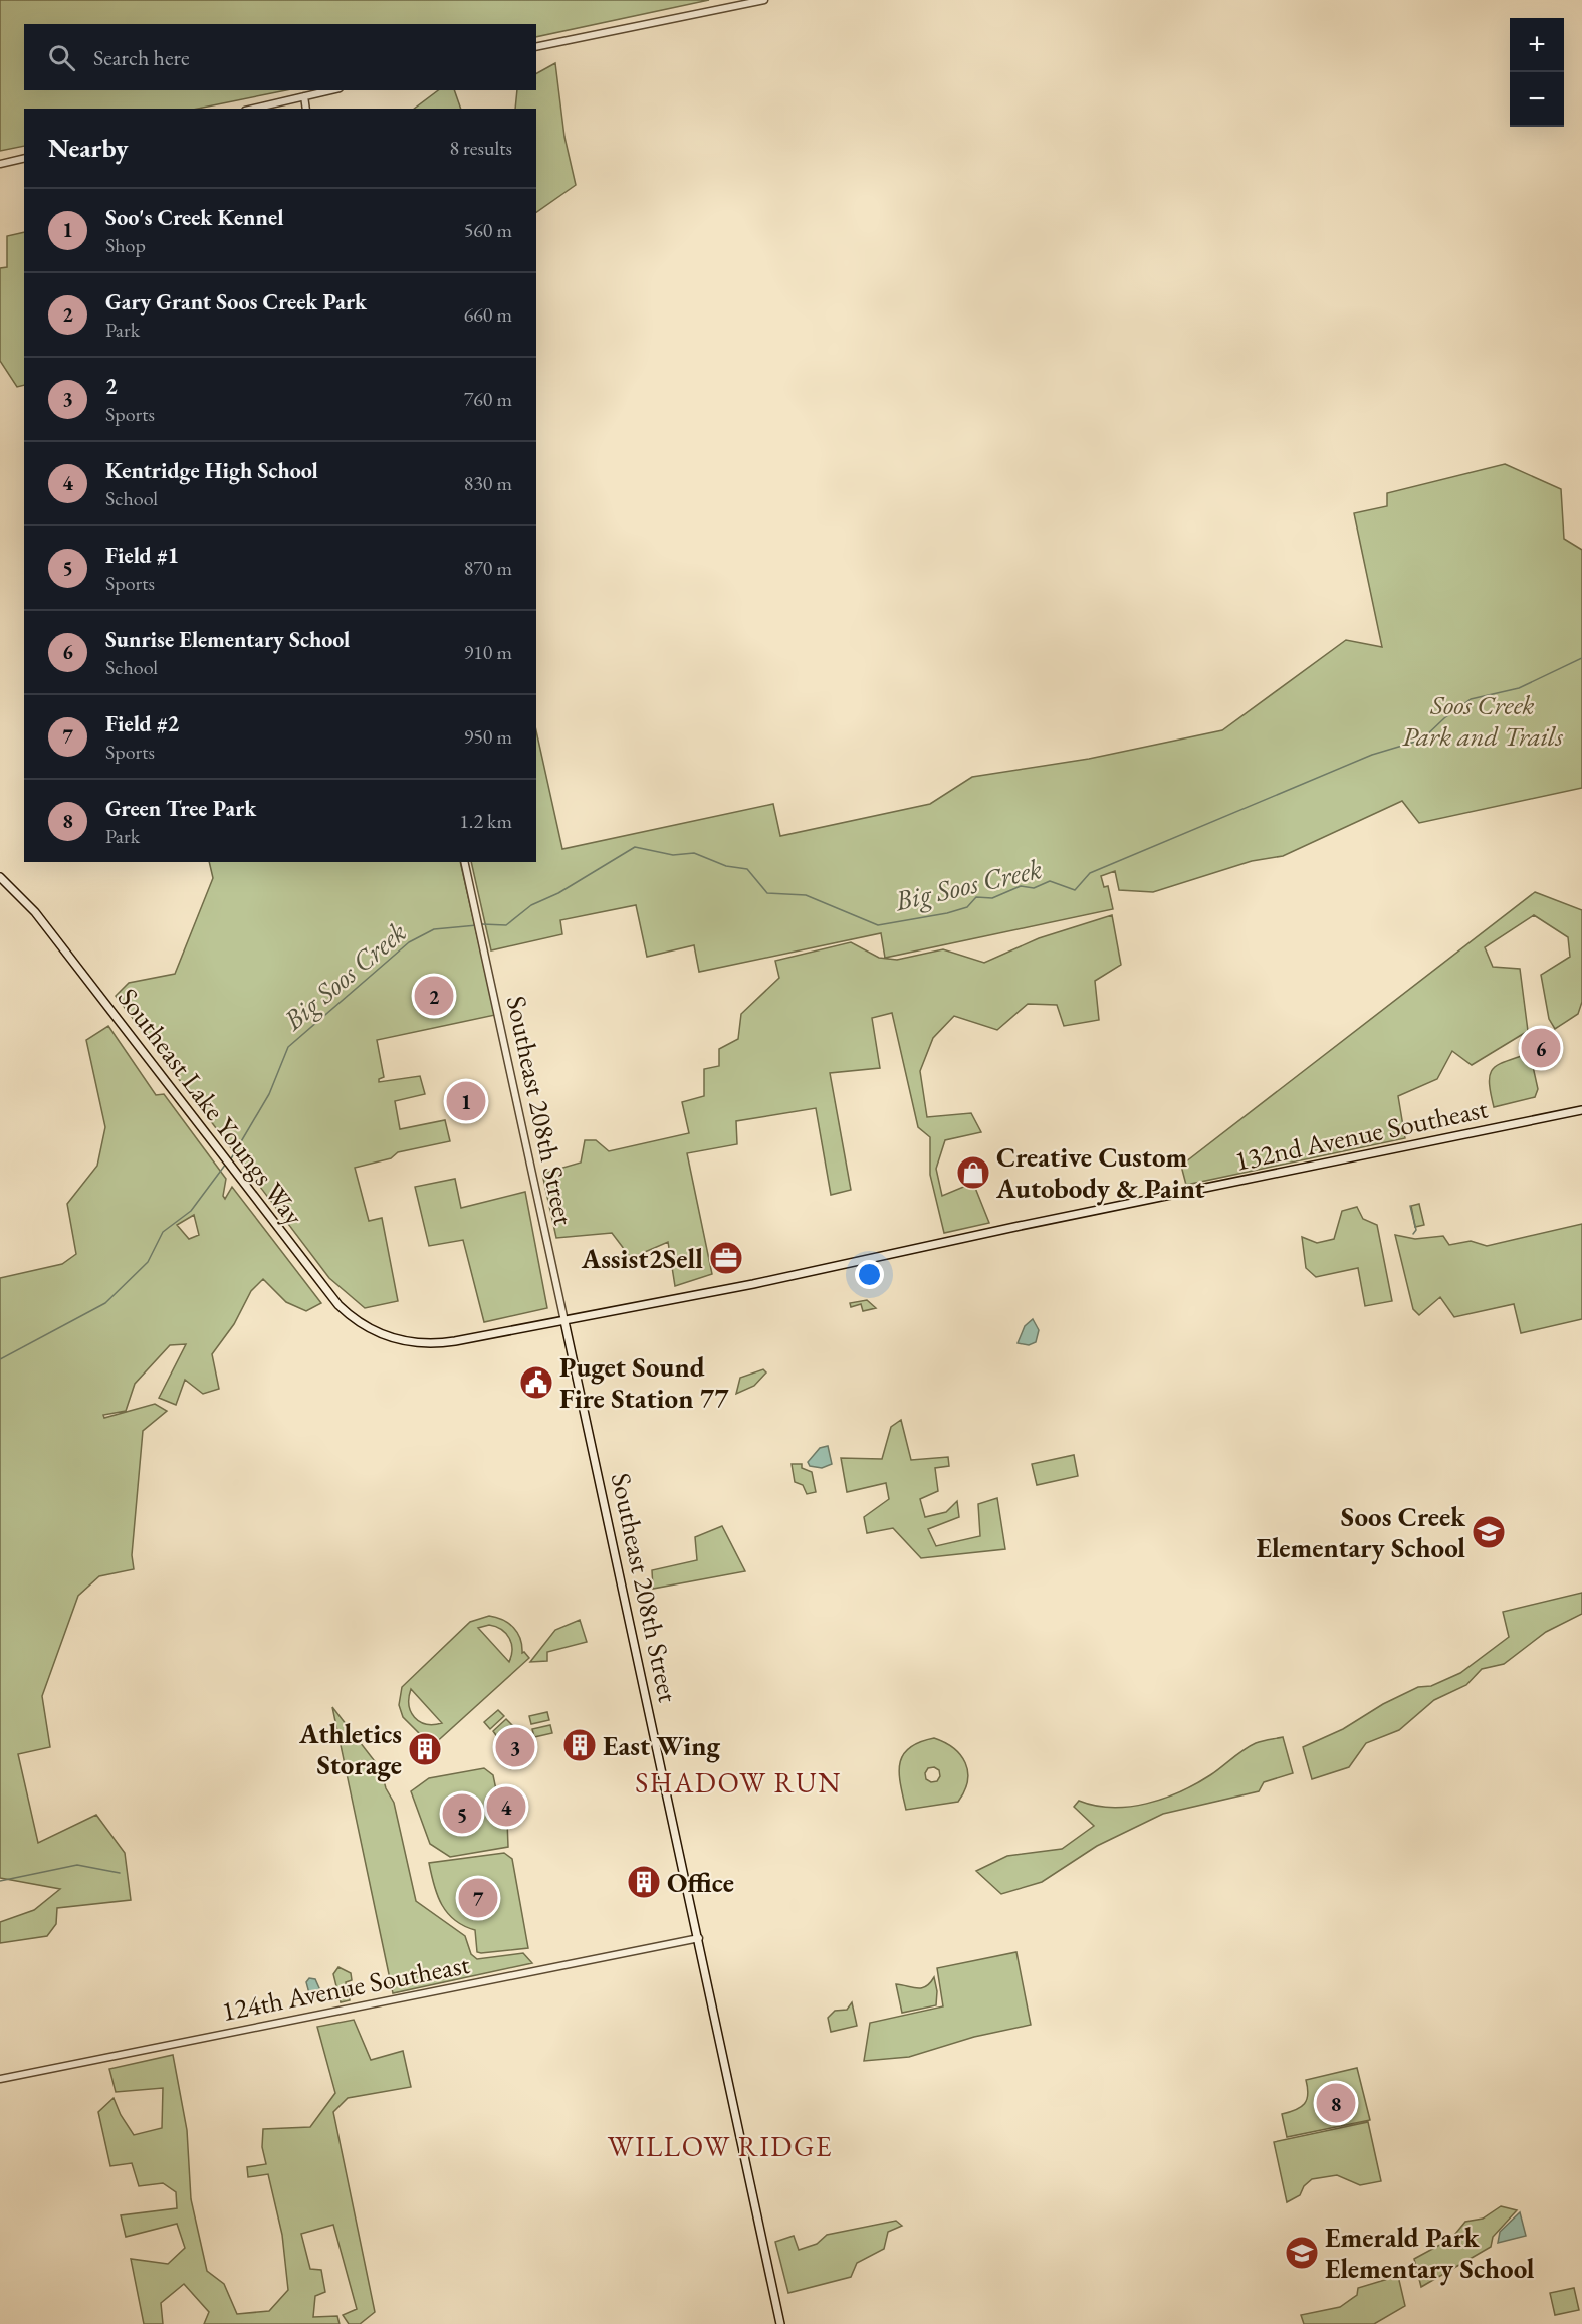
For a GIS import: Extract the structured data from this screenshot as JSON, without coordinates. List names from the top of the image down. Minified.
{"streets":{"main road":["Southeast Lake Youngs Way","Southeast 208th Street","132nd Avenue Southeast"],"street":["124th Avenue Southeast"]},"crossings":[["Southeast Lake Youngs Way","132nd Avenue Southeast"],["Southeast 208th Street","132nd Avenue Southeast"],["Southeast 208th Street","124th Avenue Southeast"]],"districts":["SHADOW RUN","WILLOW RIDGE"],"water":["Big Soos Creek"],"parks":["Soos Creek Park and Trails"],"places":{"shop":["Creative Custom Autobody & Paint"],"office":["Assist2Sell"],"public building":["Puget Sound Fire Station 77"],"school or university":["Soos Creek Elementary School","Emerald Park Elementary School"],"building":["East Wing","Athletics Storage","Office"]},"page":{"map_buttons":["+","−"],"search":"Search here","heading":["Nearby","8 results"],"list":[{"mark":"1","name":"Soo's Creek Kennel","note":"Shop","value":"560 m"},{"mark":"2","name":"Gary Grant Soos Creek Park","note":"Park","value":"660 m"},{"mark":"3","name":"2","note":"Sports","value":"760 m"},{"mark":"4","name":"Kentridge High School","note":"School","value":"830 m"},{"mark":"5","name":"Field #1","note":"Sports","value":"870 m"},{"mark":"6","name":"Sunrise Elementary School","note":"School","value":"910 m"},{"mark":"7","name":"Field #2","note":"Sports","value":"950 m"},{"mark":"8","name":"Green Tree Park","note":"Park","value":"1.2 km"}],"pins":["2","6","1","3","4","5","7","8"]}}
